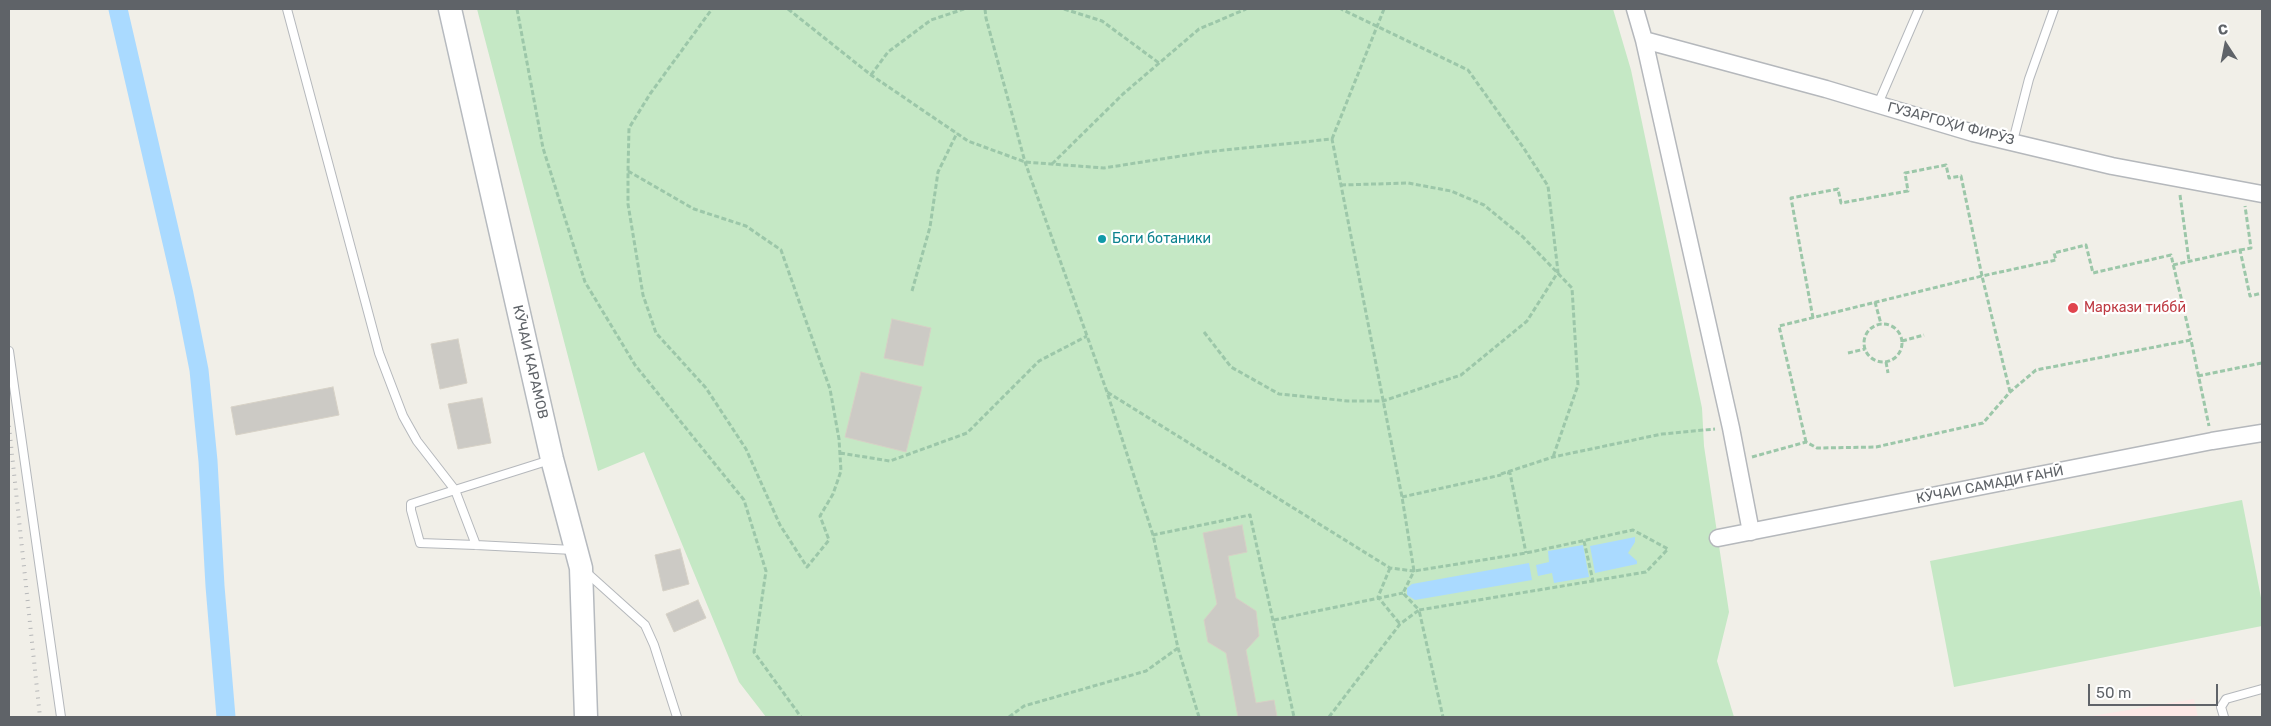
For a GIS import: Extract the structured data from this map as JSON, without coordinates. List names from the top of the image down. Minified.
{"streets":{"main road":["КӮЧАИ КАРАМОВ"],"street":["ГУЗАРГОҲИ ФИРӮЗ","КӮЧАИ САМАДИ ҒАНӢ"]},"places":["Боги ботаники","Маркази тиббӣ"],"scale_bar":"50 m","north":"top"}
